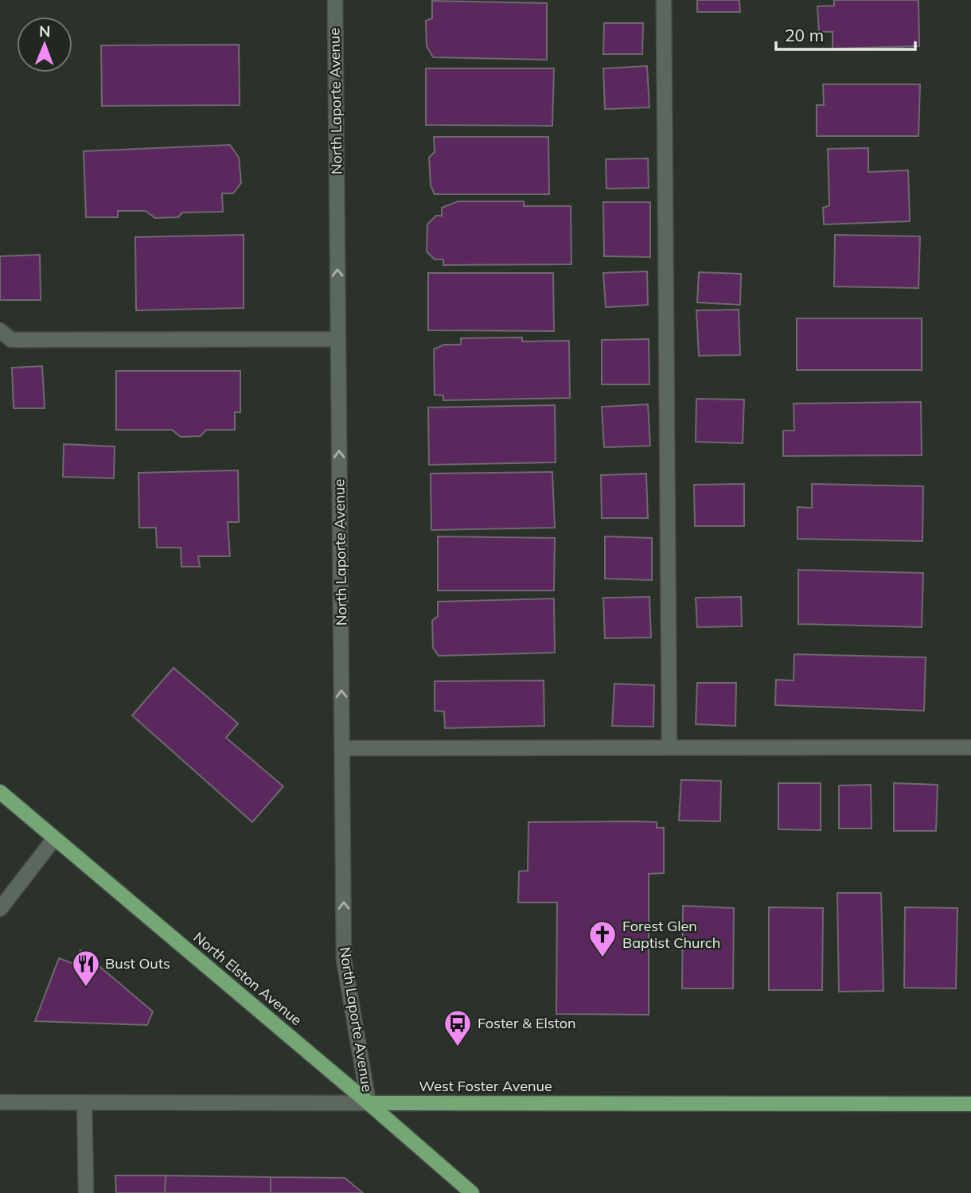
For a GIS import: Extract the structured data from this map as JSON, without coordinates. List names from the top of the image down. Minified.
{"streets":{"main road":["North Elston Avenue","West Foster Avenue"],"street":["North Laporte Avenue"]},"crossings":[["North Laporte Avenue","North Elston Avenue"],["North Laporte Avenue","West Foster Avenue"],["North Elston Avenue","West Foster Avenue"]],"one_way":["North Laporte Avenue"],"places":{"church":["Forest Glen Baptist Church"],"restaurant":["Bust Outs"],"bus stop":["Foster & Elston"]},"scale_bar":"20 m","north":"top"}
